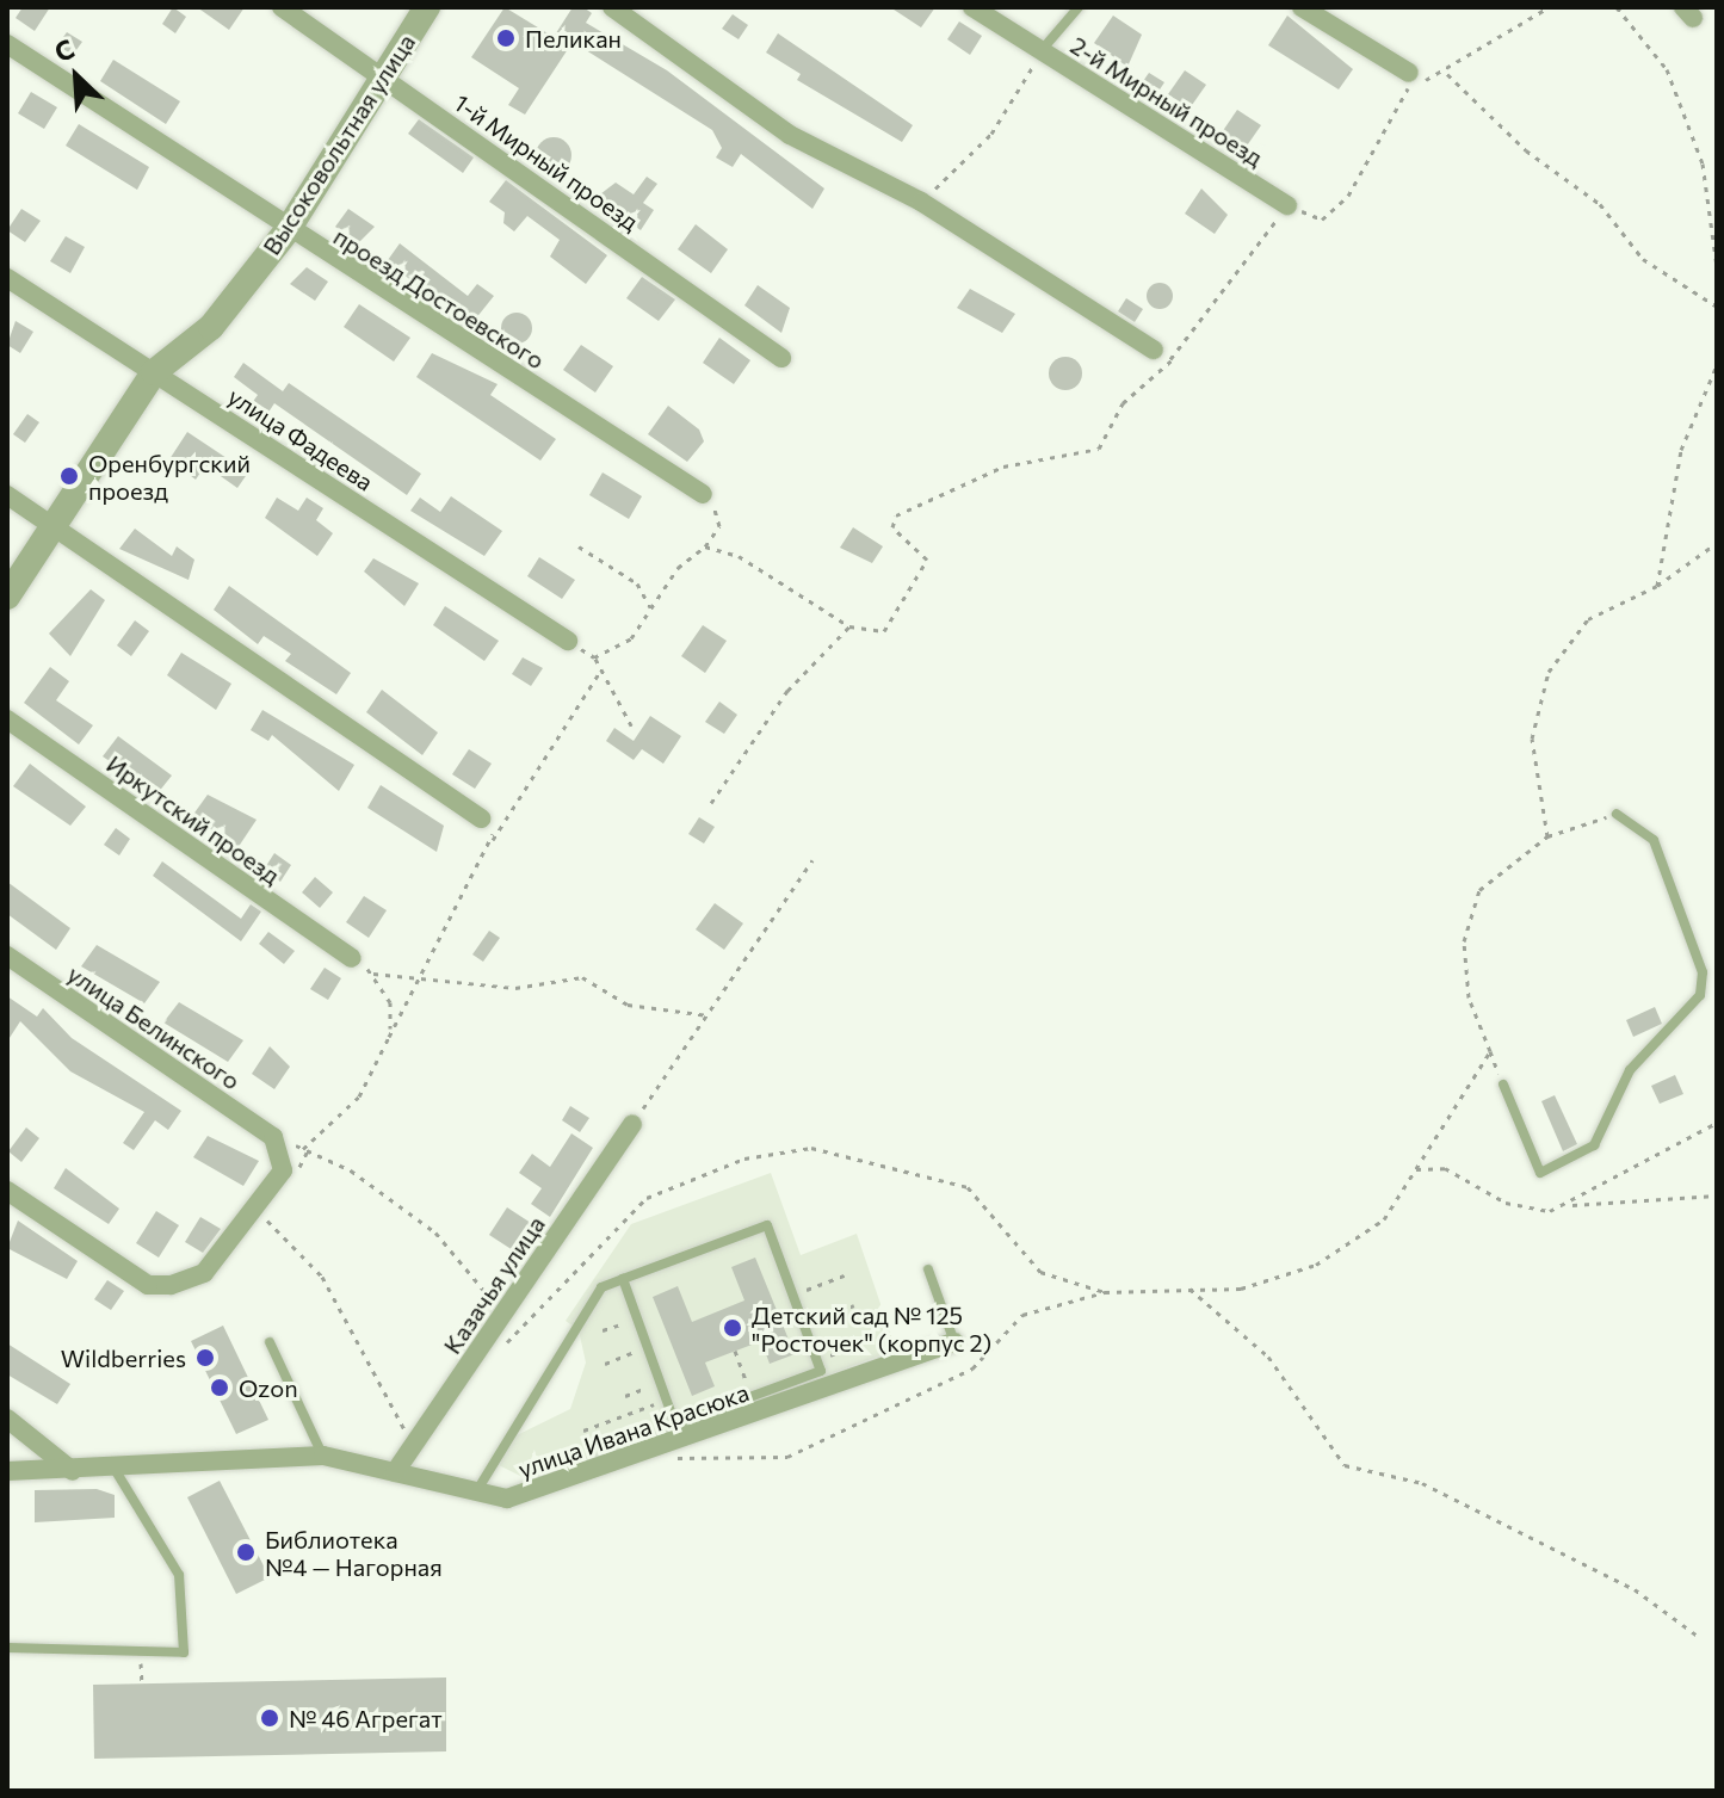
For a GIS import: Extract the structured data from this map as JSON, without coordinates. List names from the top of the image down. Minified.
{"streets":{"street":["2-й Мирный проезд","Высоковольтная улица","1-й Мирный проезд","проезд Достоевского","улица Фадеева","Иркутский проезд","улица Белинского","Казачья улица","улица Ивана Красюка"]},"crossings":[["Высоковольтная улица","1-й Мирный проезд"],["Высоковольтная улица","проезд Достоевского"],["Высоковольтная улица","улица Фадеева"],["Казачья улица","улица Ивана Красюка"]],"places":["Пеликан","Оренбургский проезд","Детский сад № 125 \"Росточек\" (корпус 2)","Wildberries","Ozon","Библиотека №4 — Нагорная","№ 46 Агрегат"],"north":"top left"}
